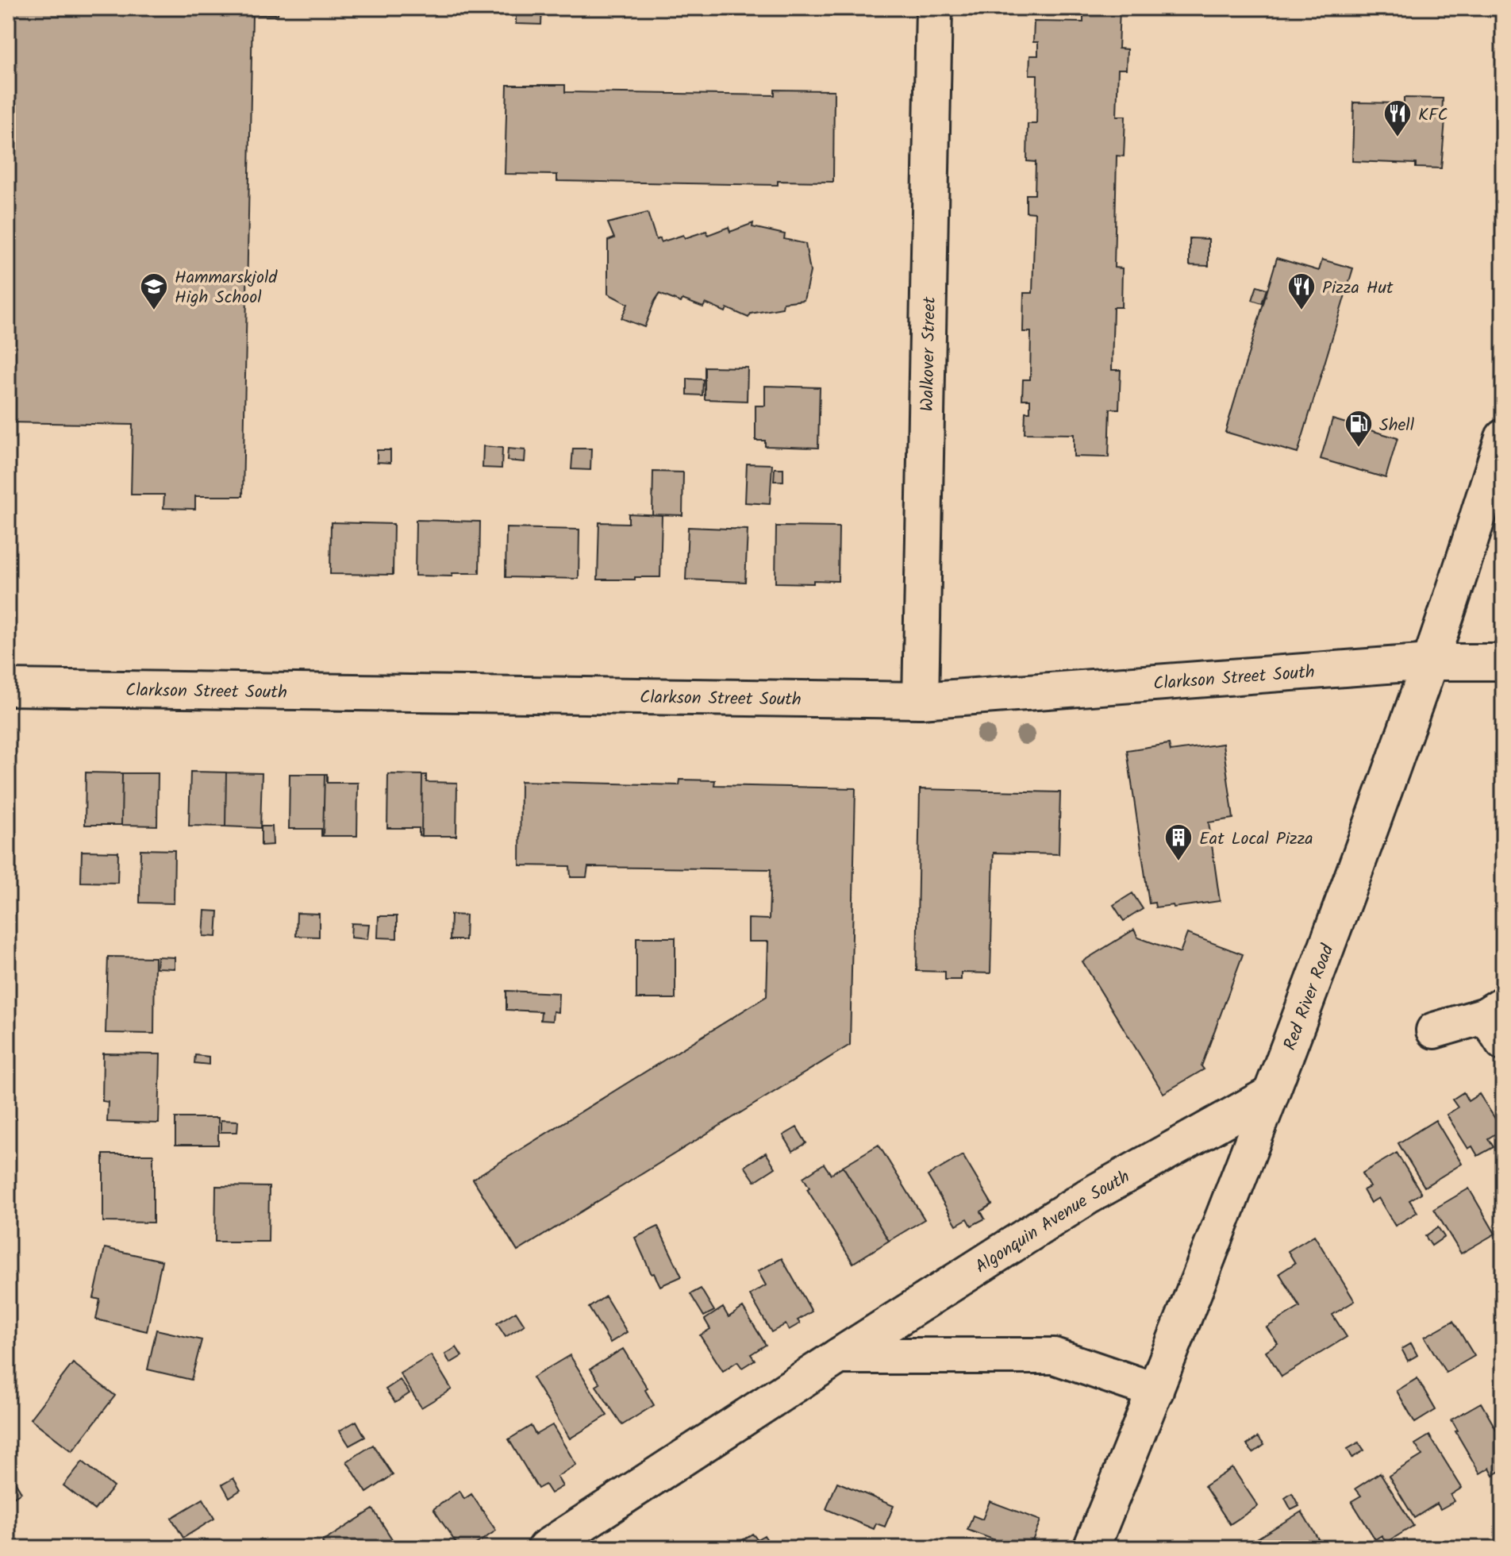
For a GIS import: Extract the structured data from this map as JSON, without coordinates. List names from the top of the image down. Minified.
{"streets":{"main road":["Walkover Street","Clarkson Street South","Red River Road","Algonquin Avenue South"]},"crossings":[["Walkover Street","Clarkson Street South"],["Clarkson Street South","Red River Road"],["Red River Road","Algonquin Avenue South"]],"places":{"restaurant":["KFC","Pizza Hut"],"school or university":["Hammarskjold High School"],"fuel station":["Shell"],"building":["Eat Local Pizza"]}}
